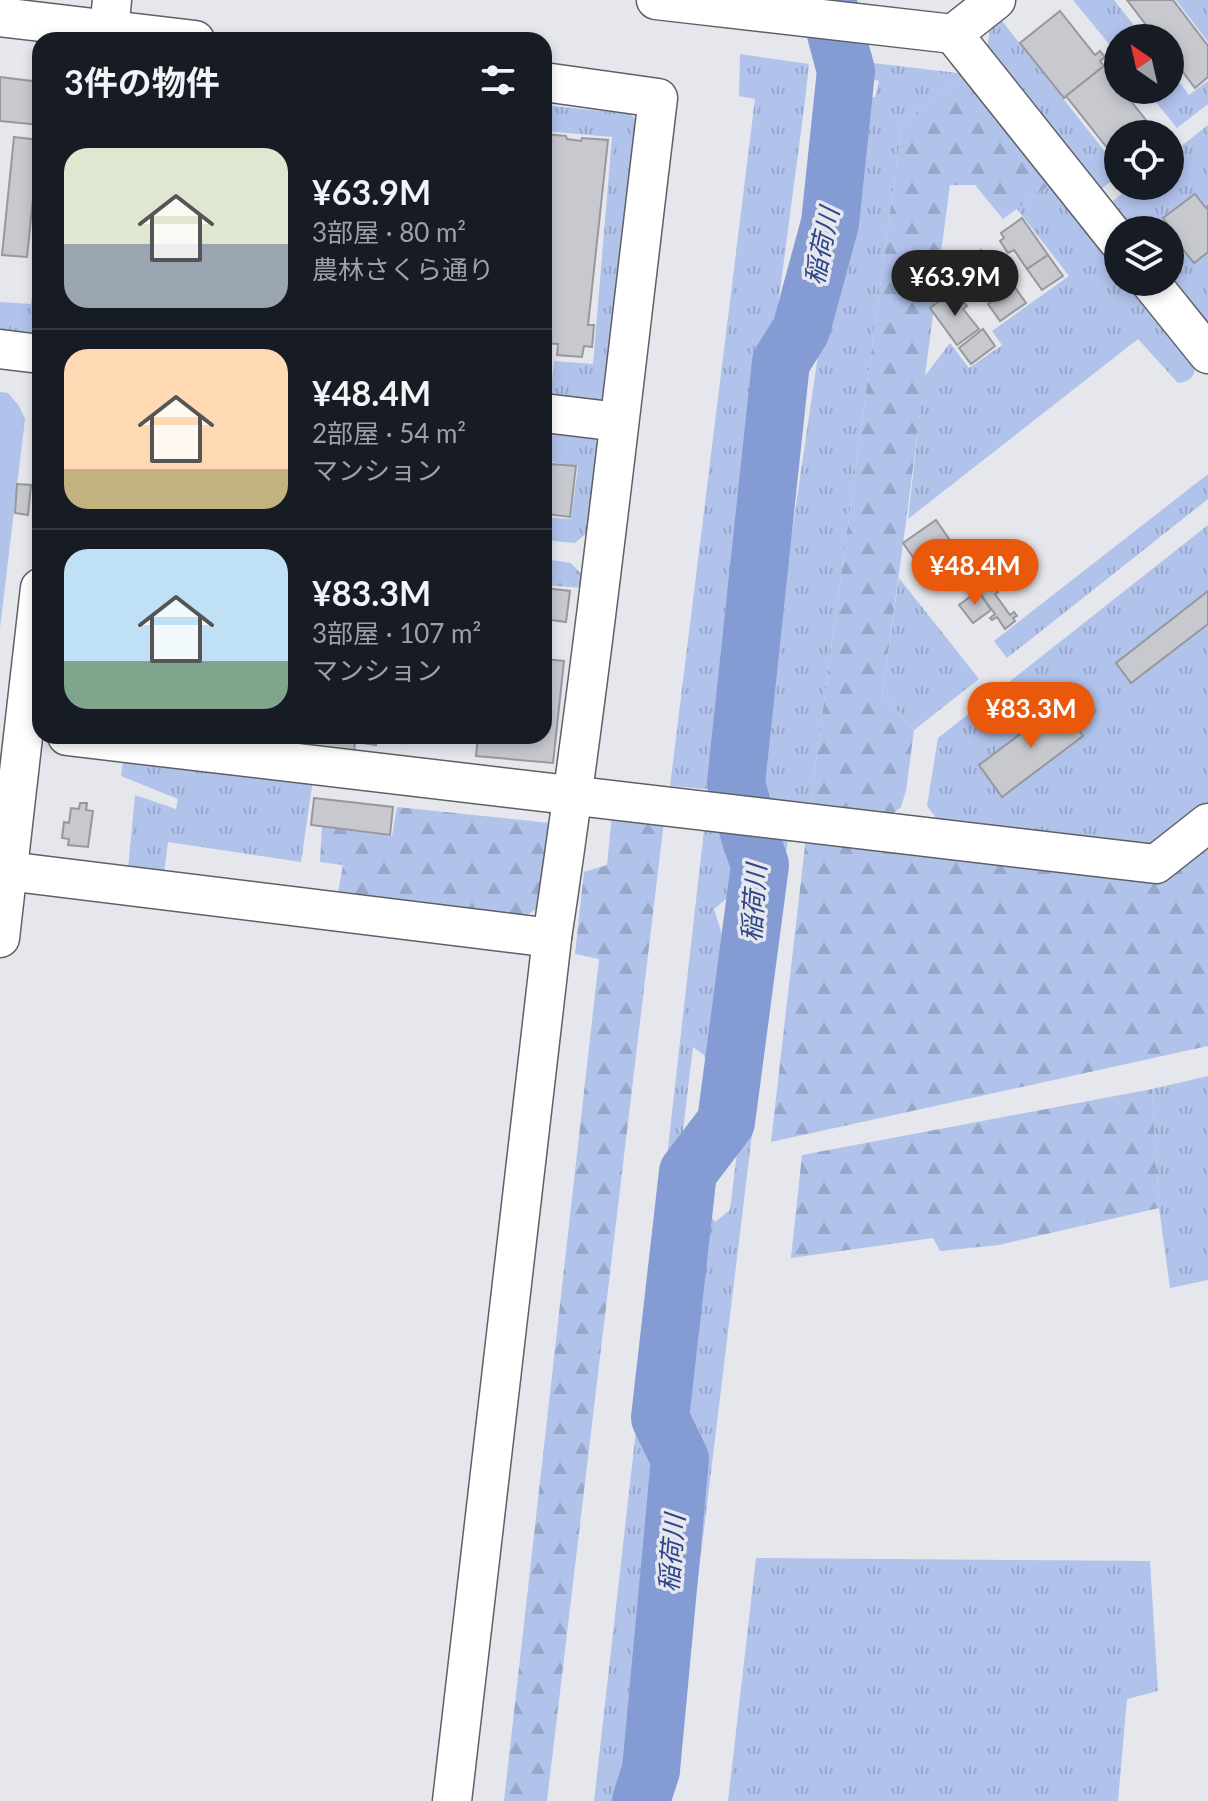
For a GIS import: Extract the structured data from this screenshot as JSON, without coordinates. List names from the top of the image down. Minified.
{"water":["稲荷川"],"north":"top left","page":{"heading":"3件の物件","list":[{"name":"¥63.9M","note":"3部屋 · 80 m² · 農林さくら通り"},{"name":"¥48.4M","note":"2部屋 · 54 m² · マンション"},{"name":"¥83.3M","note":"3部屋 · 107 m² · マンション"}],"price":["¥63.9M","¥48.4M","¥83.3M"]}}
